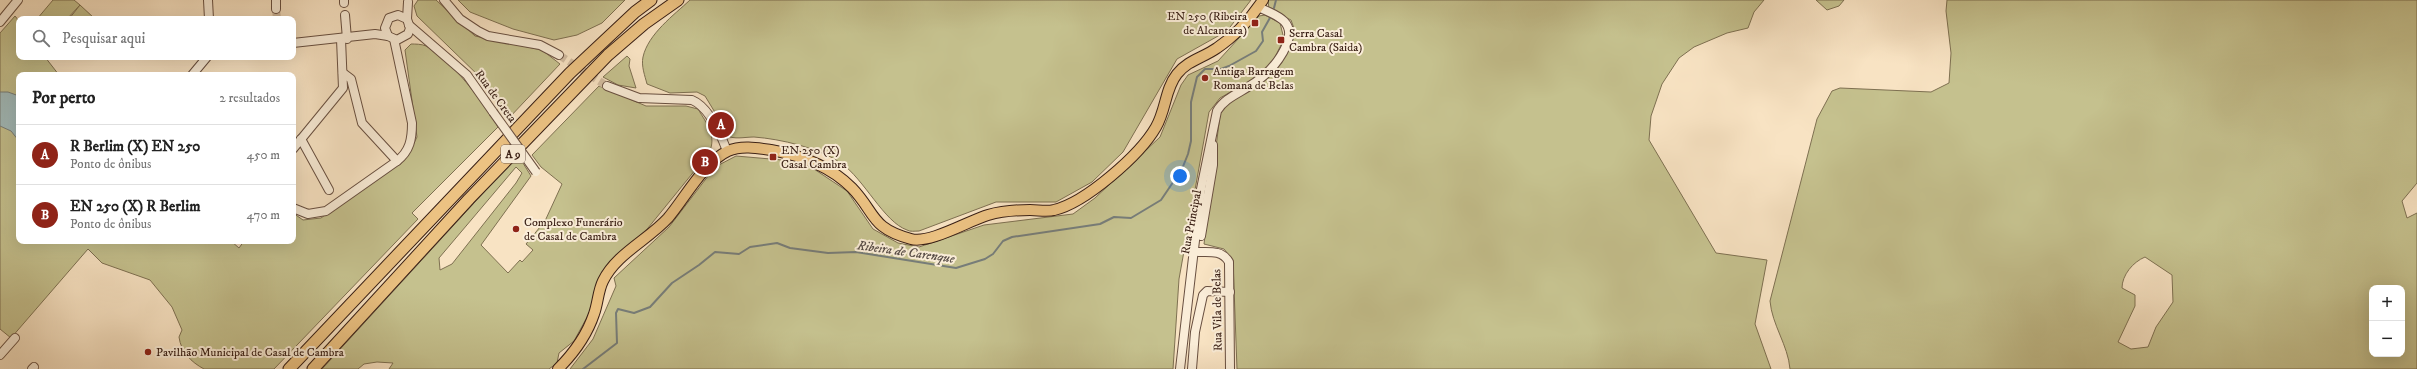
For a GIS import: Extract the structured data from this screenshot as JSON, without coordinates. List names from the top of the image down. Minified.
{"streets":{"highway":["A 9"],"street":["Rua de Creta","Rua Principal","Rua Vila de Belas"]},"crossings":[["Rua Principal","Rua Vila de Belas"]],"water":["Ribeira de Carenque"],"places":{"transit":["EN 250 (Ribeira de Alcantara)","Serra Casal Cambra (Saida)","EN 250 (X) Casal Cambra"],"other":["Antiga Barragem Romana de Belas","Complexo Funerário de Casal de Cambra","Pavilhão Municipal de Casal de Cambra"]},"page":{"search":"Pesquisar aqui","heading":["Por perto","2 resultados"],"pins":["A","B"],"list":[{"mark":"A","name":"R Berlim (X) EN 250","note":"Ponto de ônibus","value":"450 m"},{"mark":"B","name":"EN 250 (X) R Berlim","note":"Ponto de ônibus","value":"470 m"}],"map_buttons":["+","−"]}}
